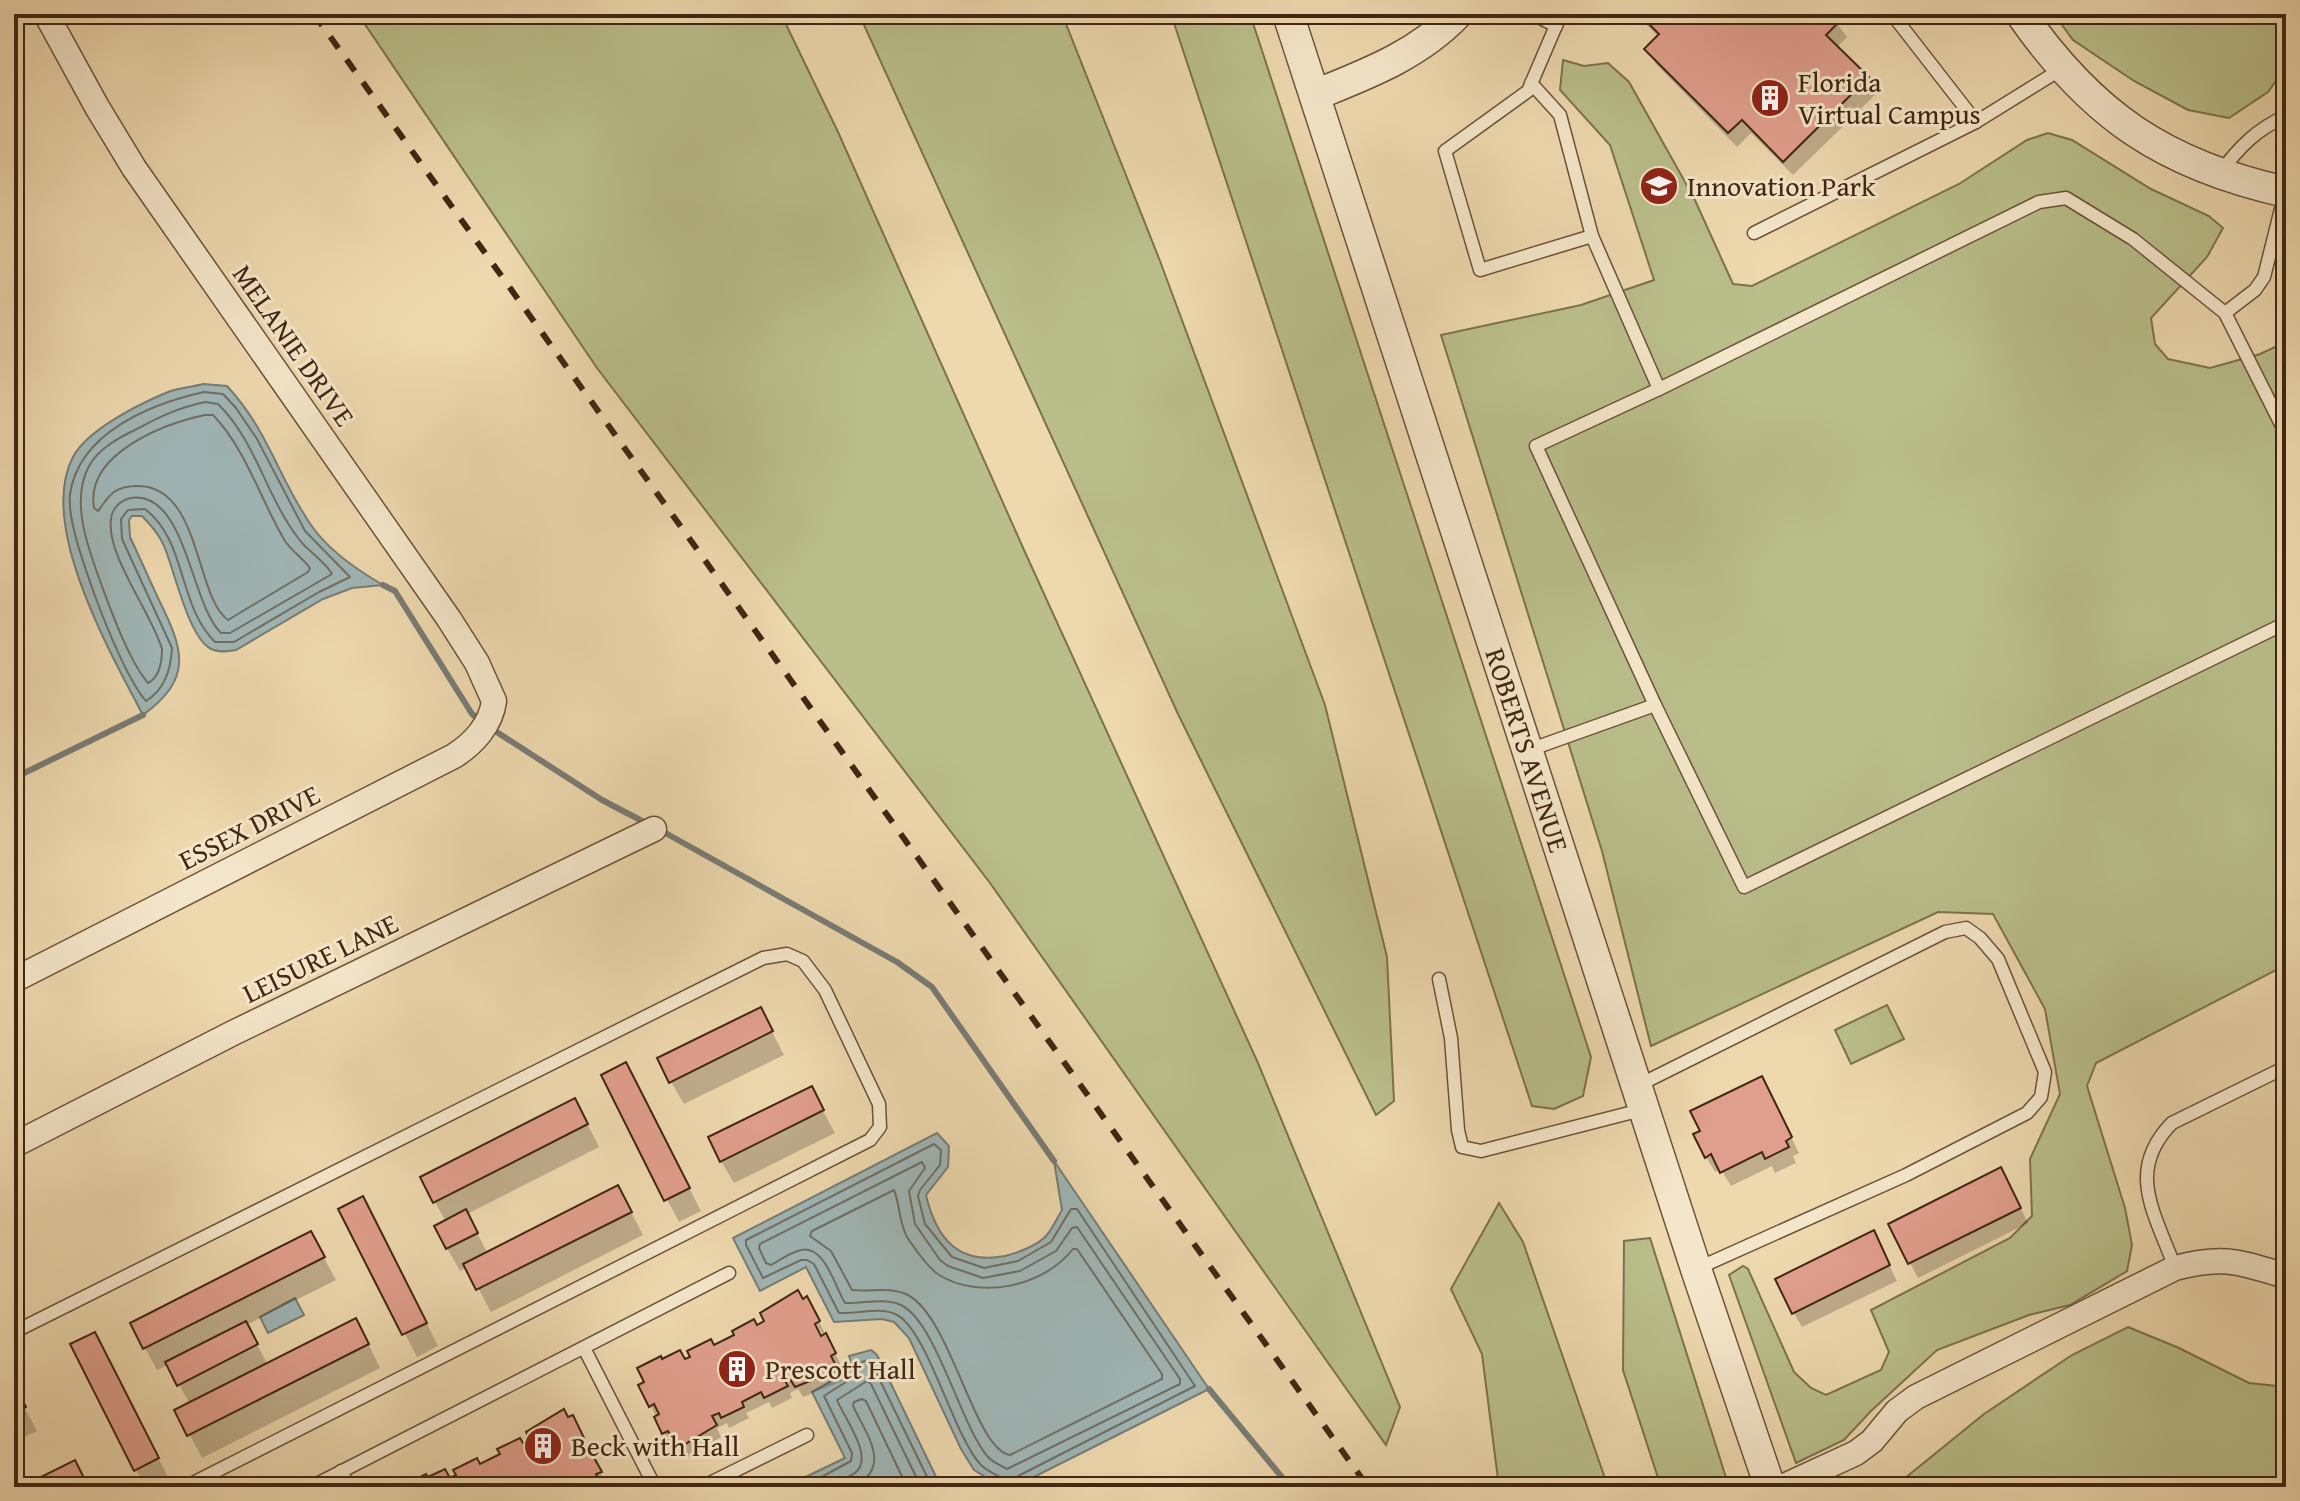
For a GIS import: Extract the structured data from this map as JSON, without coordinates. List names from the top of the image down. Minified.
{"streets":{"street":["MELANIE DRIVE","ROBERTS AVENUE","ESSEX DRIVE","LEISURE LANE"]},"crossings":[["MELANIE DRIVE","ESSEX DRIVE"]],"places":{"building":["Florida Virtual Campus","Prescott Hall","Beck with Hall"],"school or university":["Innovation Park"]}}
